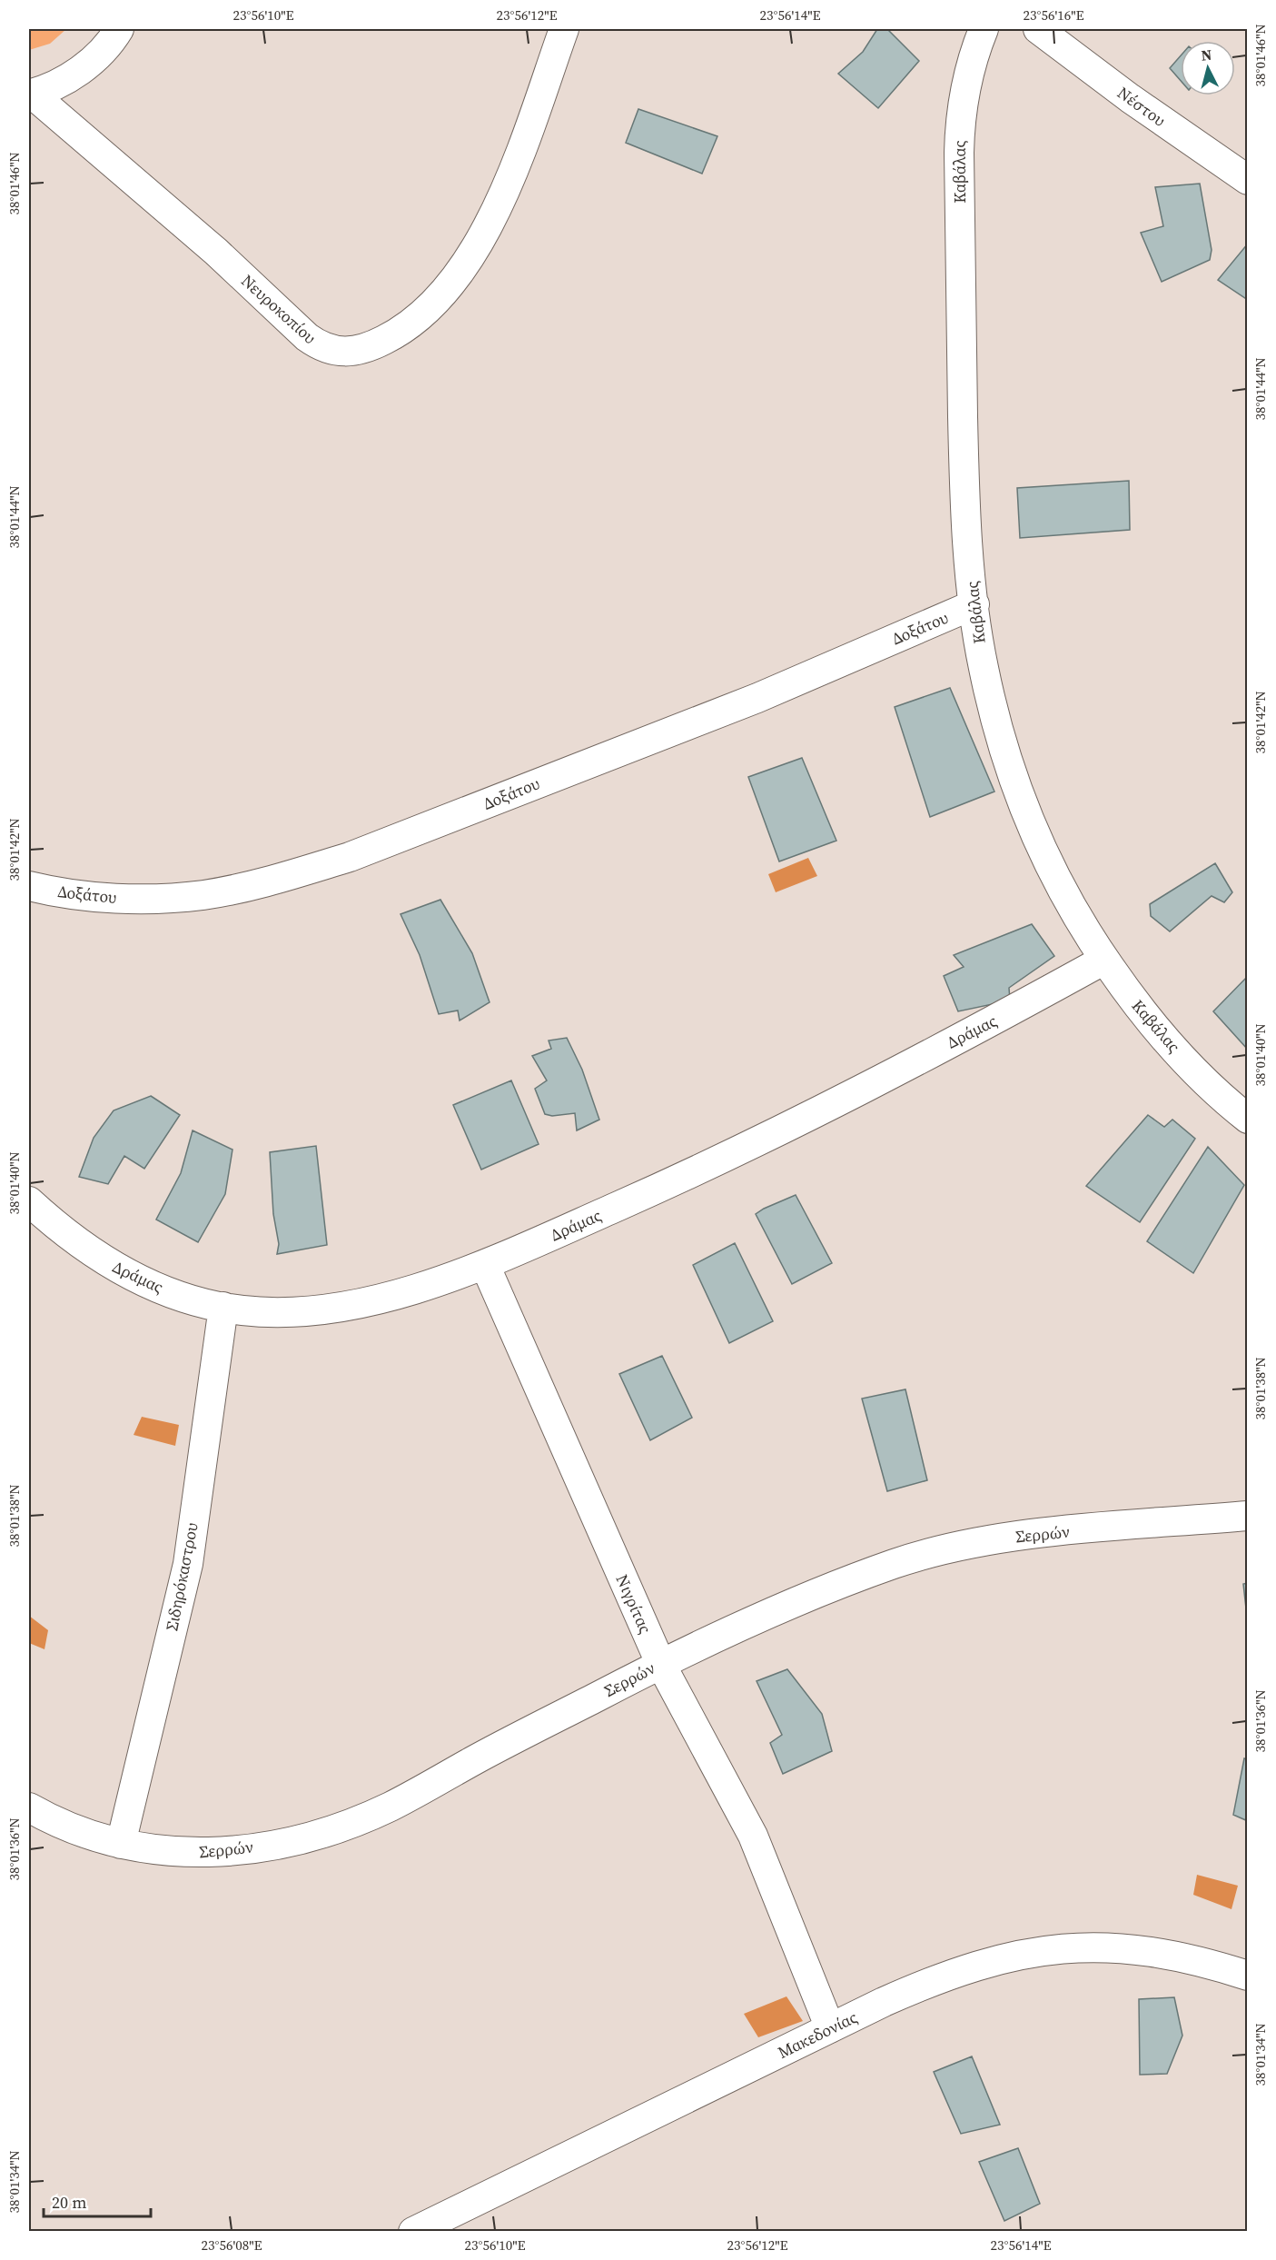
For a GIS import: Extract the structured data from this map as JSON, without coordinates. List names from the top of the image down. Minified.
{"streets":{"street":["Νέστου","Καβάλας","Νευροκοπίου","Δοξάτου","Δράμας","Σερρών","Σιδηρόκαστρου","Νιγρίτας","Μακεδονίας"]},"crossings":[["Καβάλας","Δοξάτου"],["Καβάλας","Δράμας"],["Δράμας","Σιδηρόκαστρου"],["Δράμας","Νιγρίτας"],["Σερρών","Σιδηρόκαστρου"],["Σερρών","Νιγρίτας"],["Νιγρίτας","Μακεδονίας"]],"scale_bar":"20 m","north":"top","coordinates":["23°56'10\"E","23°56'12\"E","23°56'14\"E","23°56'16\"E","38°01'46\"N","38°01'44\"N","38°01'42\"N","38°01'40\"N","38°01'38\"N","38°01'36\"N","38°01'34\"N","23°56'08\"E"]}
